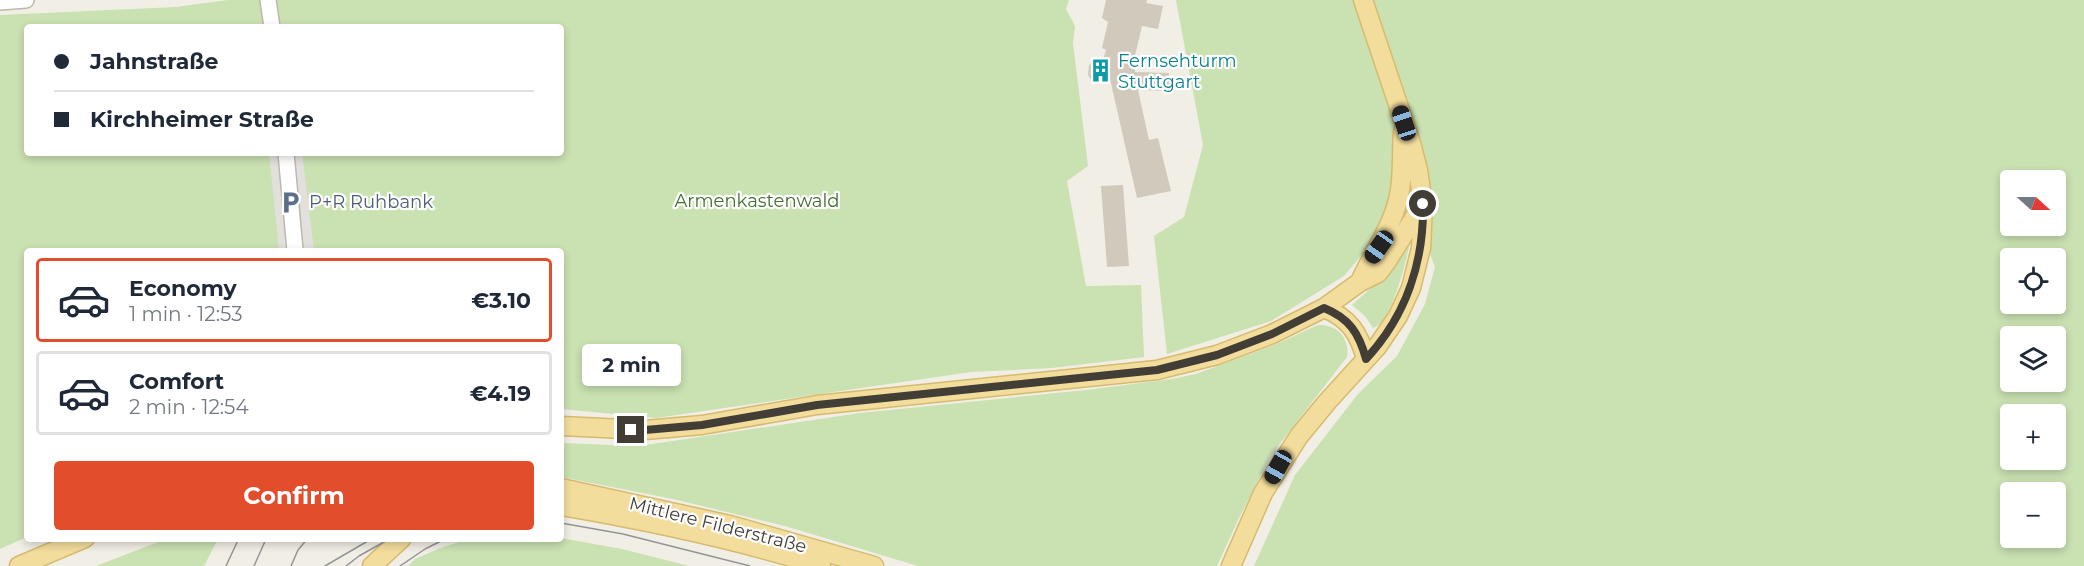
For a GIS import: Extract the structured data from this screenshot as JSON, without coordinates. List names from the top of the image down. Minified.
{"streets":{"main road":["Mittlere Filderstraße"]},"parks":["Armenkastenwald"],"places":{"building":["Fernsehturm Stuttgart"],"parking":["P+R Ruhbank"]},"north":"right","page":{"banner":["Jahnstraße","Kirchheimer Straße"],"map_buttons":["+","−"],"list":[{"name":"Economy","note":"1 min · 12:53","value":"€3.10"},{"name":"Comfort","note":"2 min · 12:54","value":"€4.19"}],"bubble":"2 min","buttons":"Confirm"}}
